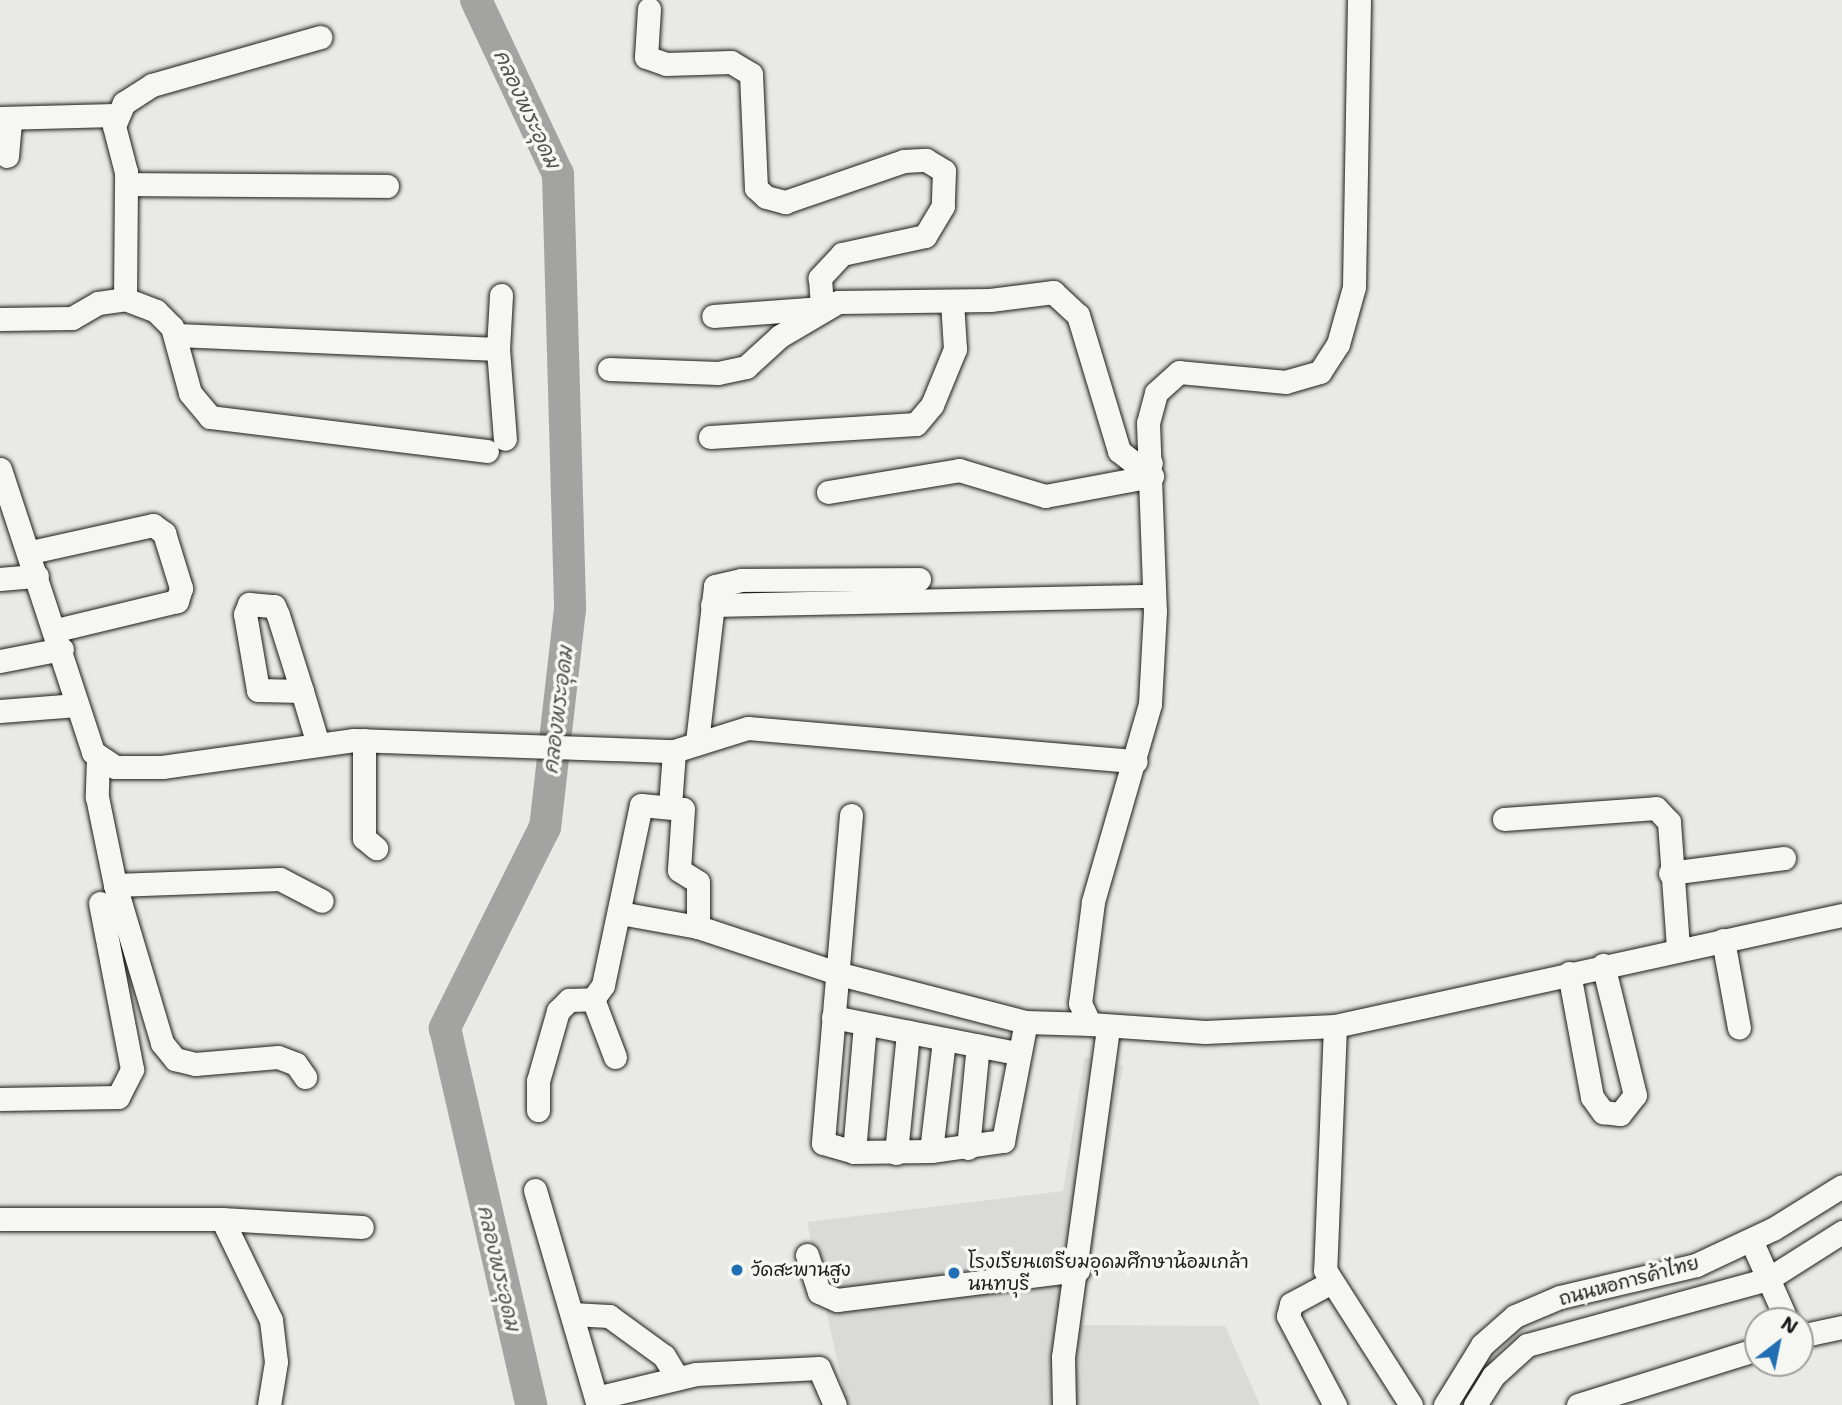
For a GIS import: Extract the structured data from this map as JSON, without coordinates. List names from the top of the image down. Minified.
{"streets":{"street":["ถนนหอการค้าไทย"]},"water":["คลองพระอุดม"],"places":["วัดสะพานสูง","โรงเรียนเตรียมอุดมศึกษาน้อมเกล้า นนทบุรี"],"north":"top right"}
